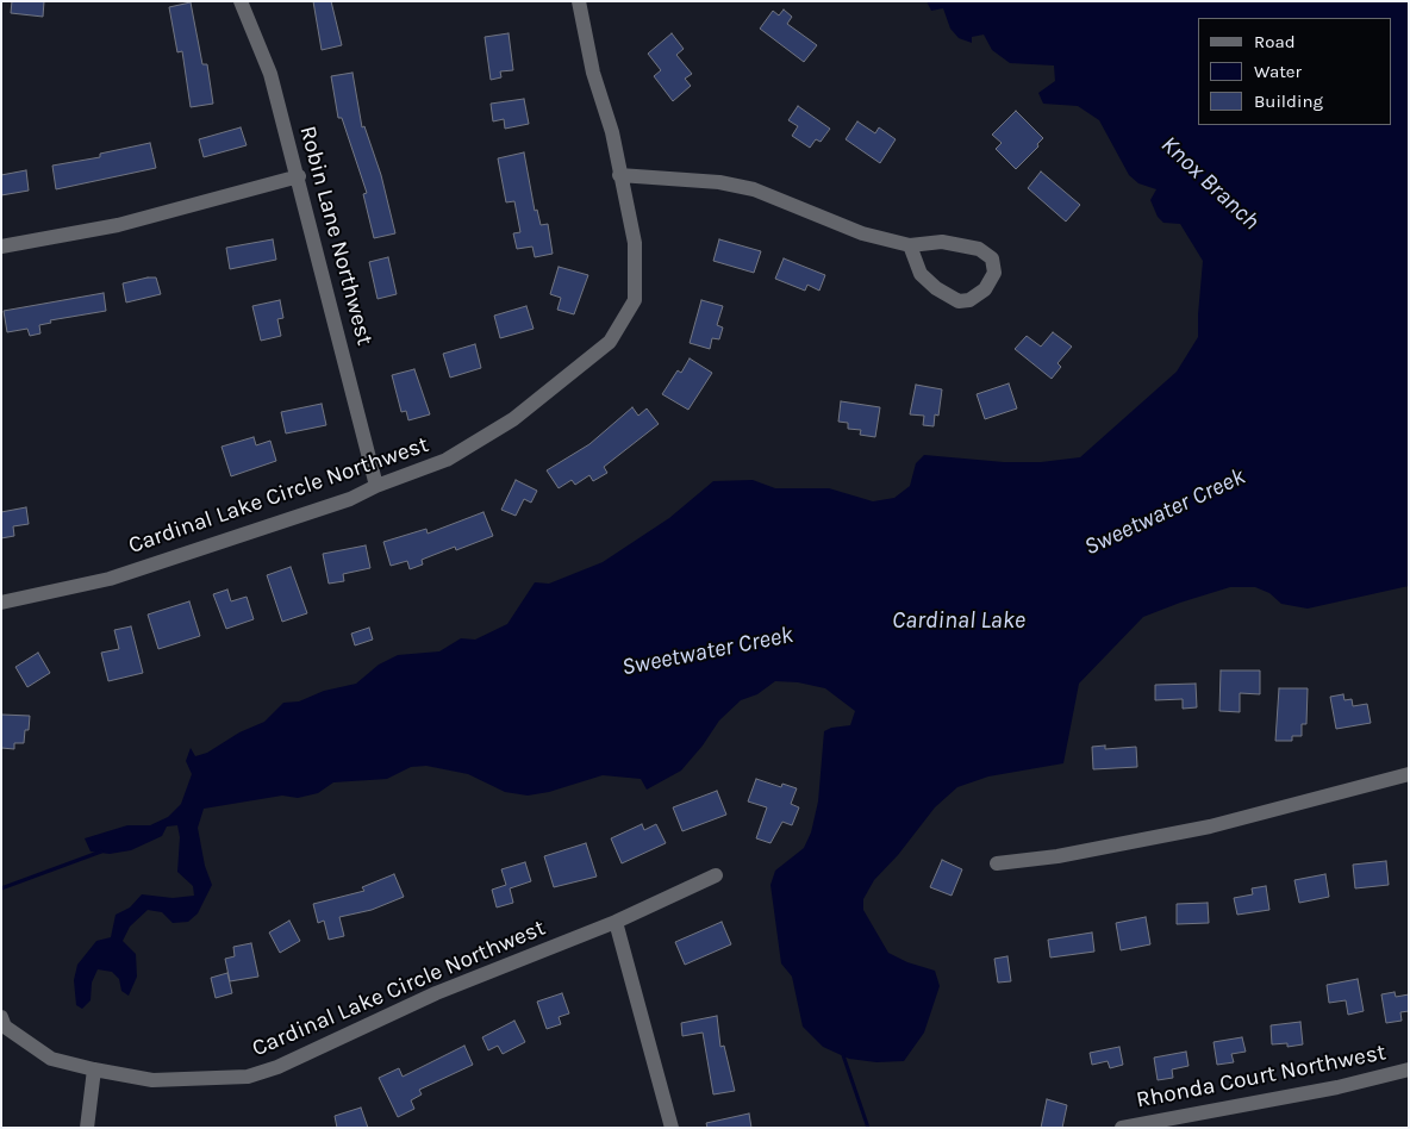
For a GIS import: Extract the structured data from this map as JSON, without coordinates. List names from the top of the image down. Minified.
{"streets":{"street":["Robin Lane Northwest","Cardinal Lake Circle Northwest","Rhonda Court Northwest"]},"crossings":[["Robin Lane Northwest","Cardinal Lake Circle Northwest"]],"water":["Knox Branch","Sweetwater Creek","Cardinal Lake"],"legend":["Road","Water","Building"]}
